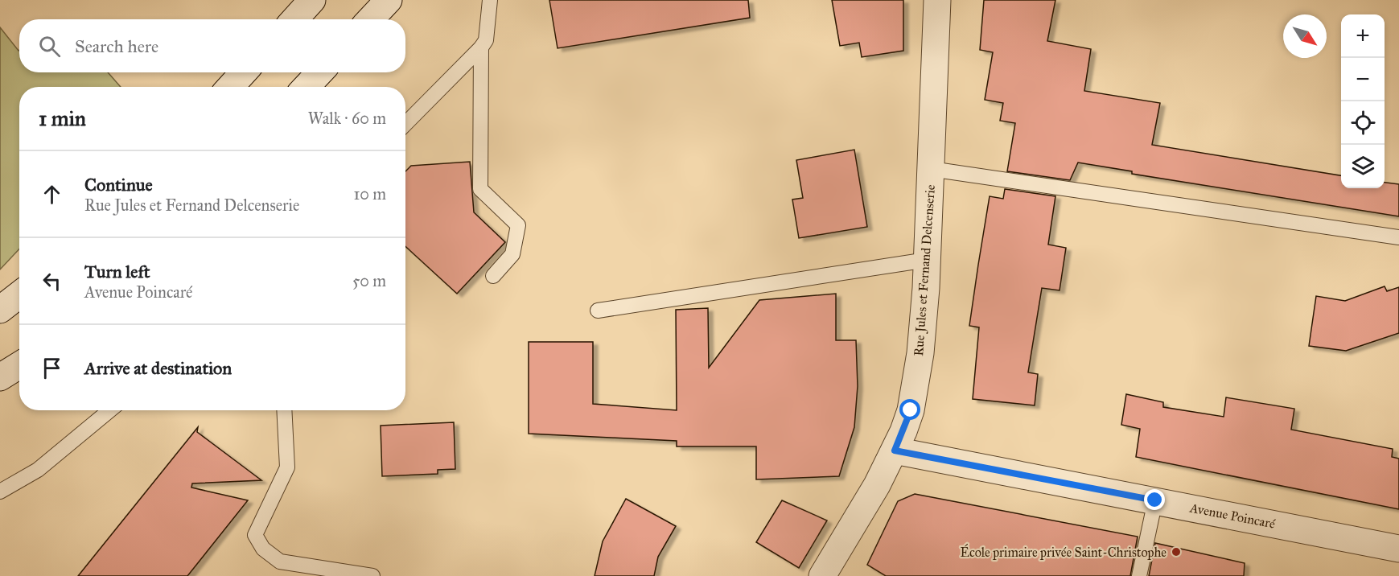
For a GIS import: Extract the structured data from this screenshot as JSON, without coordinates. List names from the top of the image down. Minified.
{"streets":{"street":["Rue Jules et Fernand Delcenserie","Avenue Poincaré"]},"crossings":[["Rue Jules et Fernand Delcenserie","Avenue Poincaré"]],"places":["École primaire privée Saint-Christophe"],"north":"bottom right","page":{"map_buttons":["+","−"],"search":"Search here","heading":["1 min","Walk · 60 m"],"list":[["Continue","Rue Jules et Fernand Delcenserie","10 m"],["Turn left","Avenue Poincaré","50 m"],"Arrive at destination"]}}
